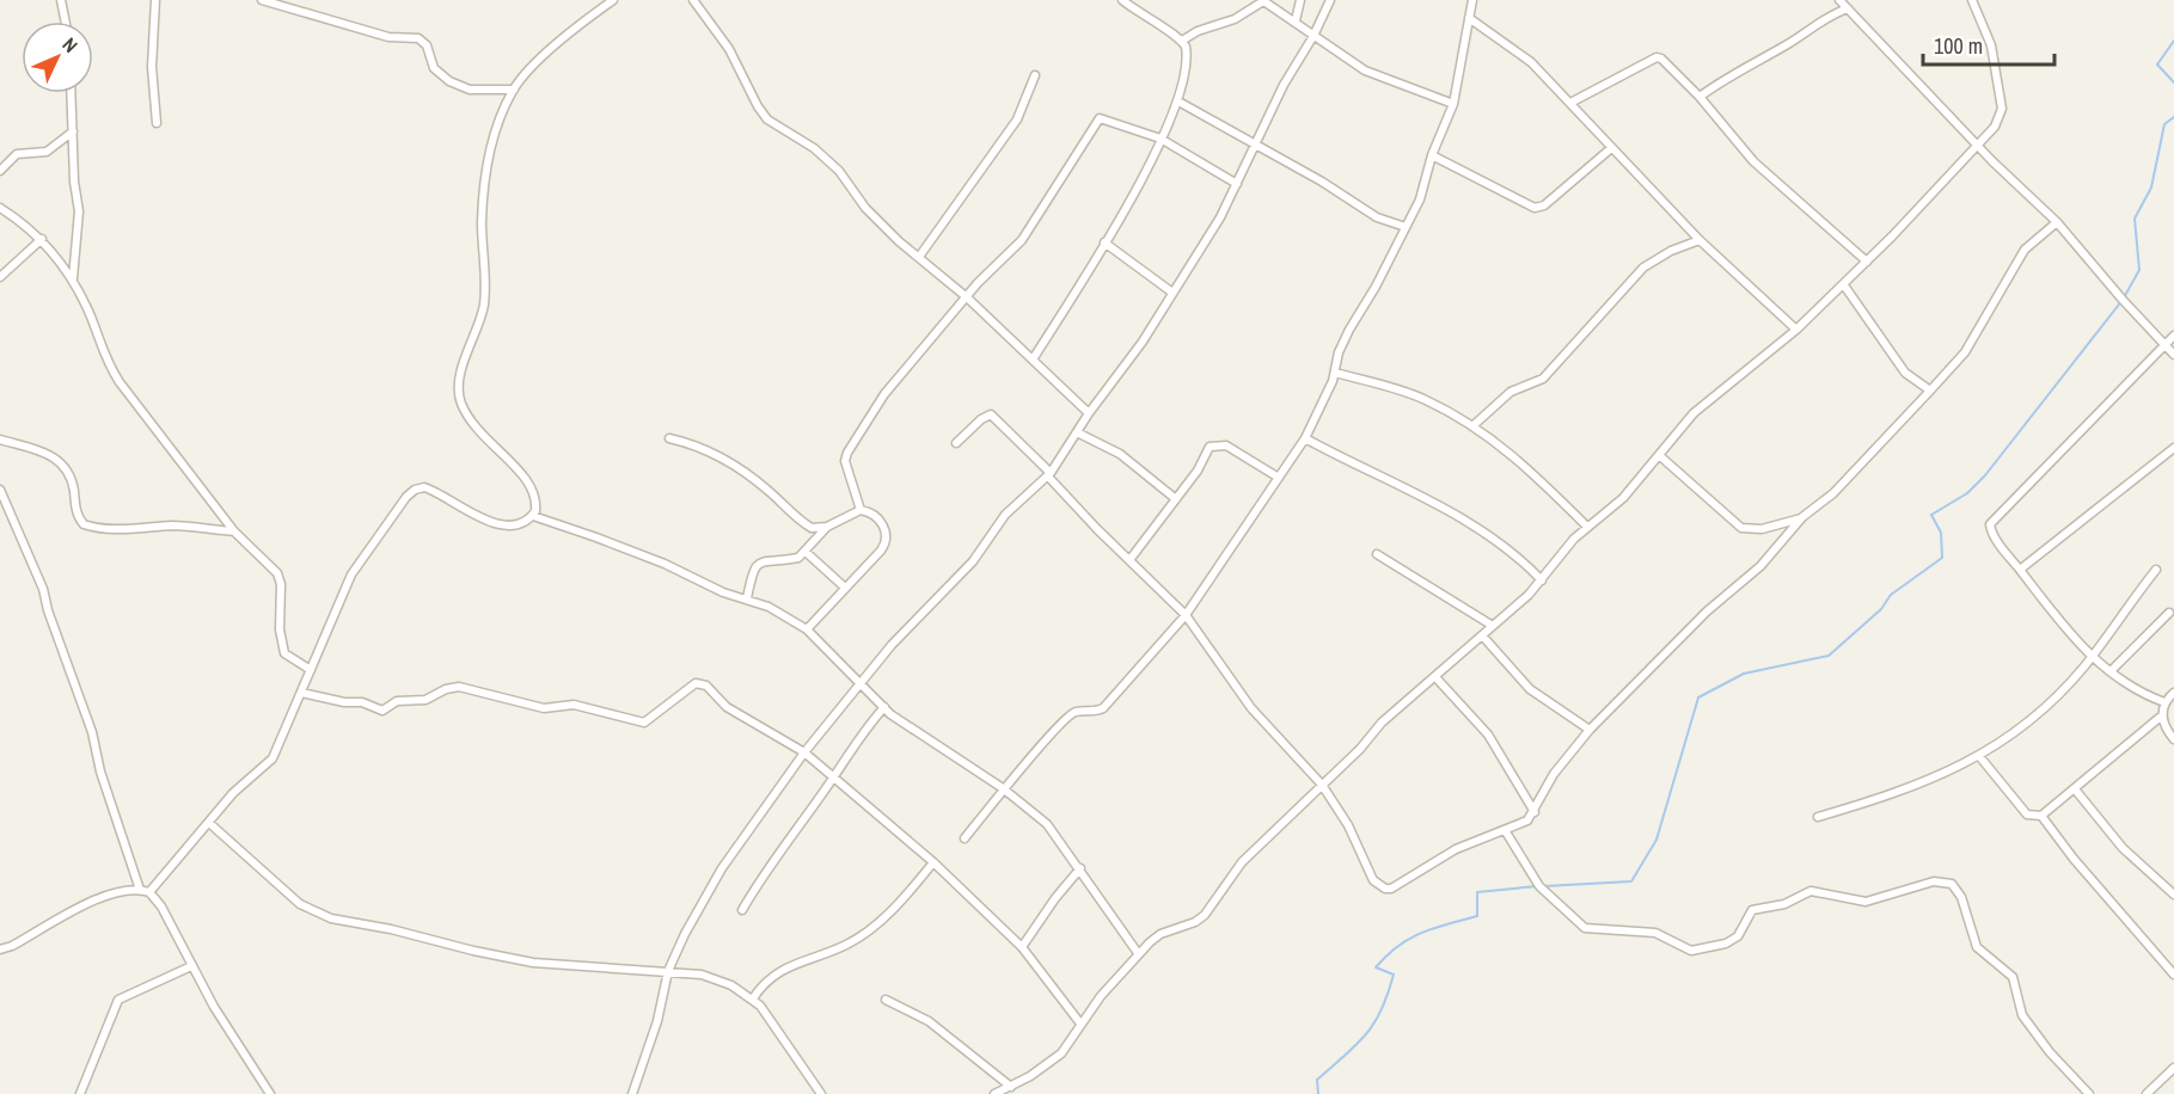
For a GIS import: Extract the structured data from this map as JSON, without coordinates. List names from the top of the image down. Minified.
{"scale_bar":"100 m","north":"top right"}
